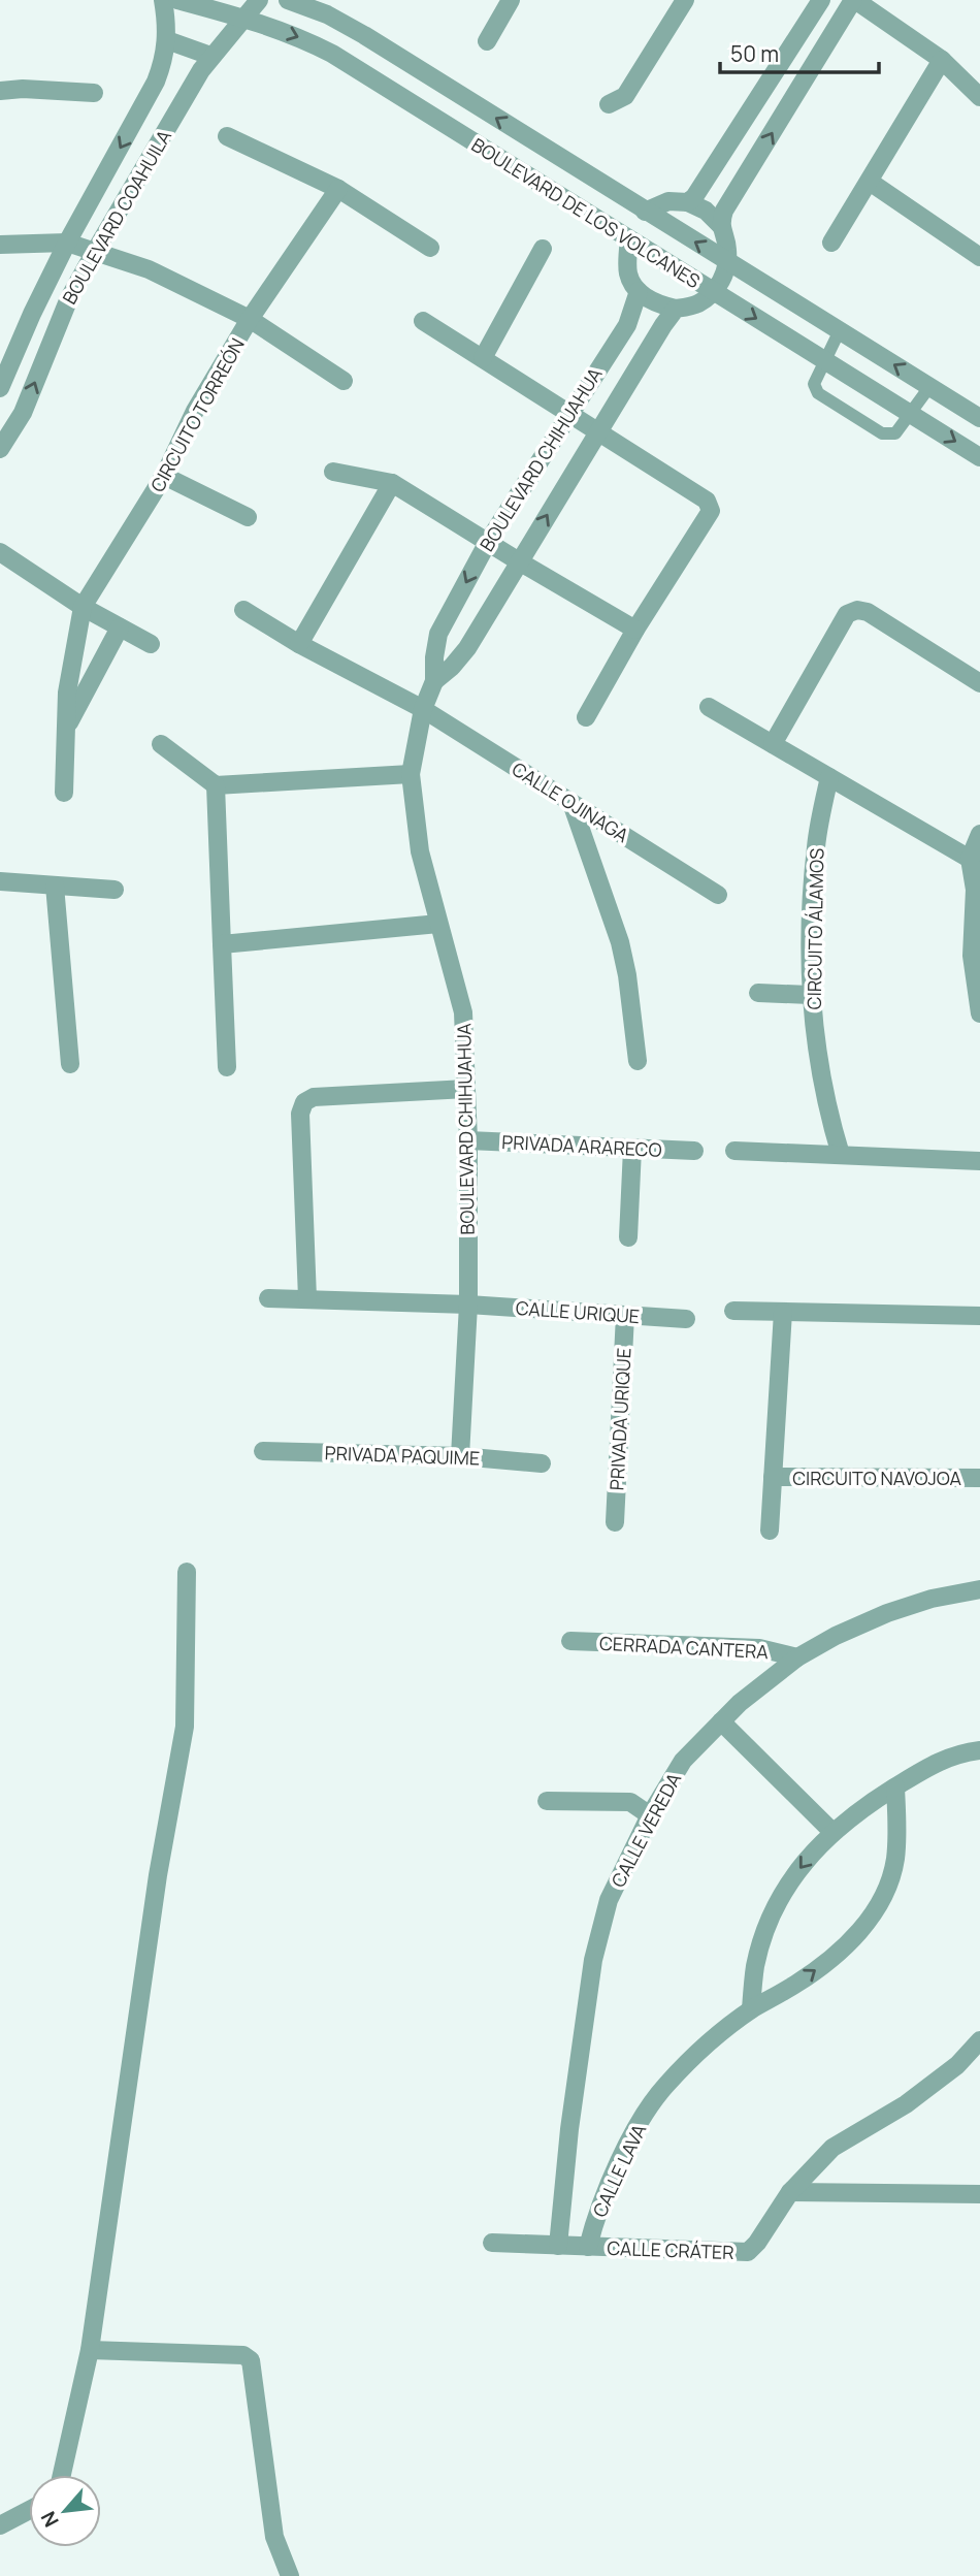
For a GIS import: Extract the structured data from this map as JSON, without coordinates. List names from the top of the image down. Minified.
{"streets":{"street":["BOULEVARD DE LOS VOLCANES","BOULEVARD COAHUILA","CIRCUITO TORREÓN","BOULEVARD CHIHUAHUA","CALLE OJINAGA","CIRCUITO ÁLAMOS","PRIVADA ARARECO","CALLE URIQUE","PRIVADA URIQUE","PRIVADA PAQUIME","CIRCUITO NAVOJOA","CERRADA CANTERA","CALLE VEREDA","CALLE LAVA","CALLE CRÁTER"]},"crossings":[["BOULEVARD DE LOS VOLCANES","BOULEVARD COAHUILA"],["BOULEVARD CHIHUAHUA","CALLE OJINAGA"],["BOULEVARD CHIHUAHUA","PRIVADA ARARECO"],["BOULEVARD CHIHUAHUA","CALLE URIQUE"],["BOULEVARD CHIHUAHUA","PRIVADA PAQUIME"],["CALLE URIQUE","PRIVADA URIQUE"],["CERRADA CANTERA","CALLE VEREDA"],["CALLE VEREDA","CALLE CRÁTER"],["CALLE LAVA","CALLE CRÁTER"]],"scale_bar":"50 m","north":"bottom left"}
